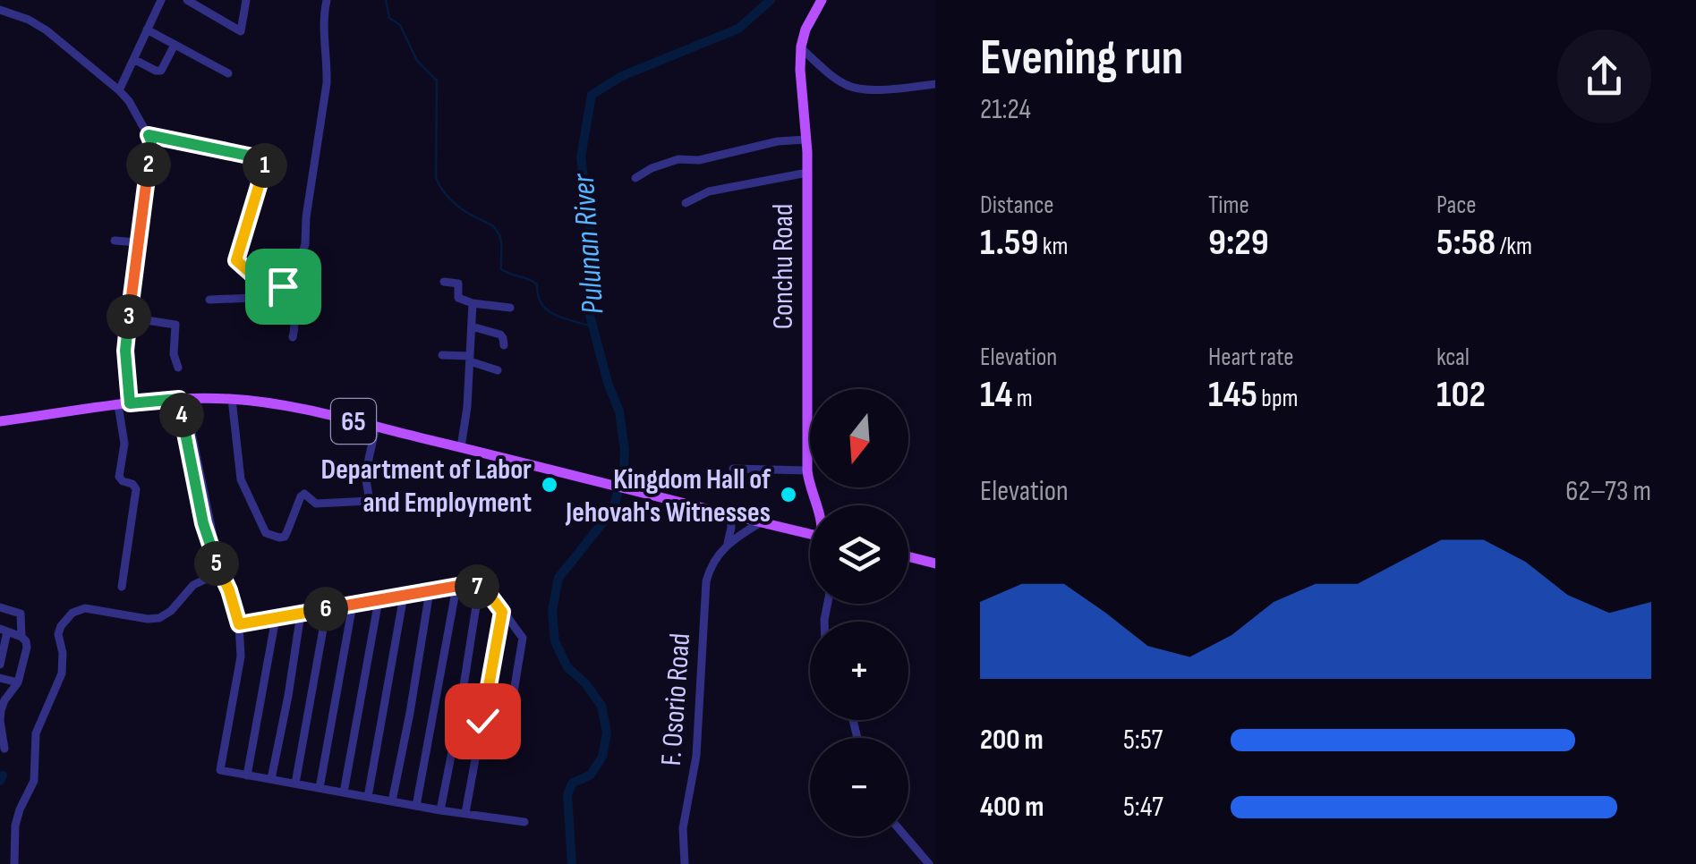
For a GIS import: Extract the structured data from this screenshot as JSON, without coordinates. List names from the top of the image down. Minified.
{"streets":{"main road":["Conchu Road","65"],"street":["F. Osorio Road"]},"crossings":[["65","F. Osorio Road"]],"water":["Pulunan River"],"places":["Department of Labor and Employment","Kingdom Hall of Jehovah's Witnesses"],"north":"bottom","page":{"heading":["Evening run","21:24"],"pins":["2","1","3","4","5","7","6"],"stats":[["Distance","1.59 km"],["Time","9:29"],["Pace","5:58 /km"],["Elevation","14 m"],["Heart rate","145 bpm"],["kcal","102"]],"map_buttons":["+","−"],"chart":["Elevation","62–73 m"],"list":[{"name":"200 m","note":"5:57"},{"name":"400 m","note":"5:47"}]}}
